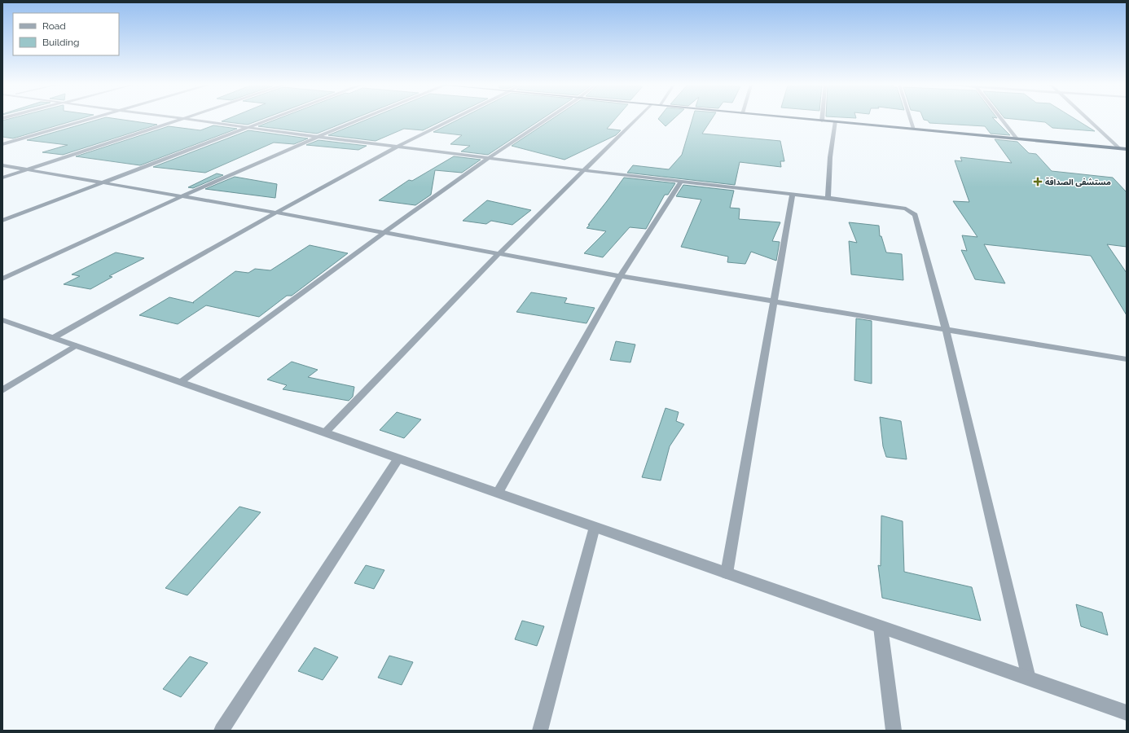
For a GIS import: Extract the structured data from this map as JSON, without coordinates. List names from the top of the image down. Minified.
{"places":{"health":["مستشفى الصداقة"]},"legend":["Road","Building"]}
